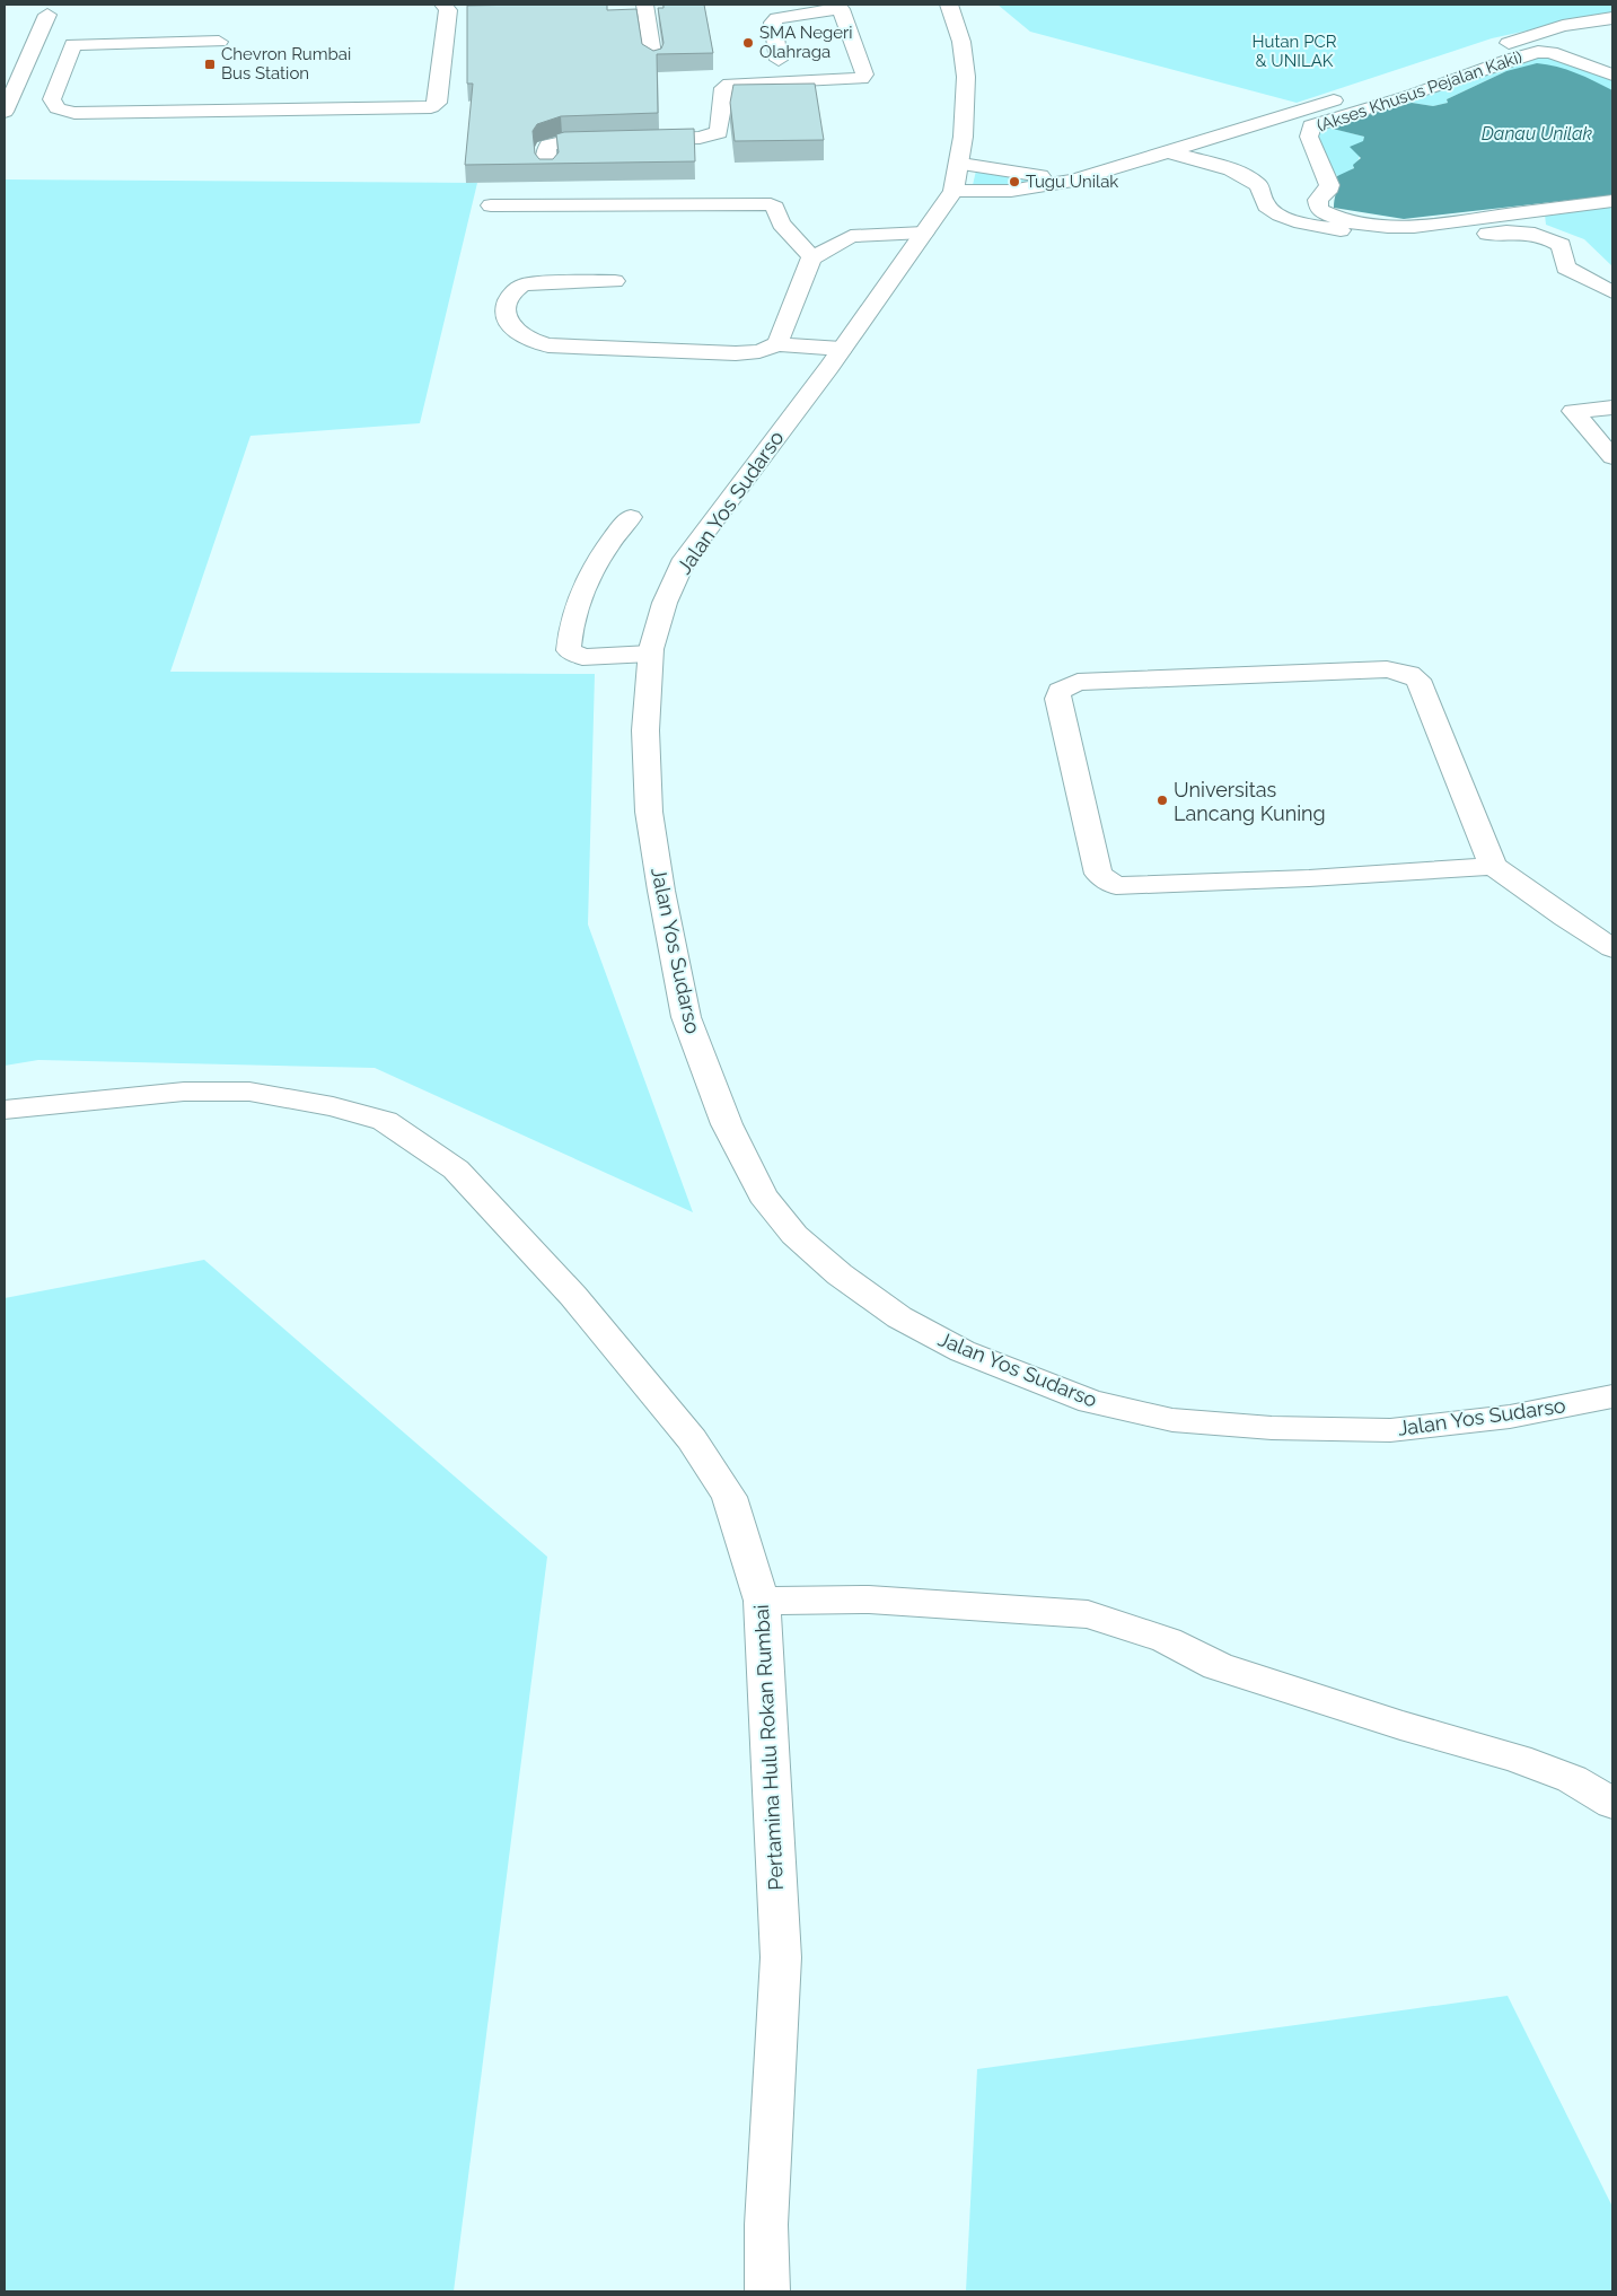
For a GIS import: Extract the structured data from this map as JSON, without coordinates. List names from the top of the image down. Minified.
{"streets":{"main road":["(Akses Khusus Pejalan Kaki)","Jalan Yos Sudarso","Pertamina Hulu Rokan Rumbai"]},"water":["Danau Unilak"],"parks":["Hutan PCR & UNILAK"],"places":{"other":["SMA Negeri Olahraga","Tugu Unilak","Universitas Lancang Kuning"],"transit":["Chevron Rumbai Bus Station"]}}
